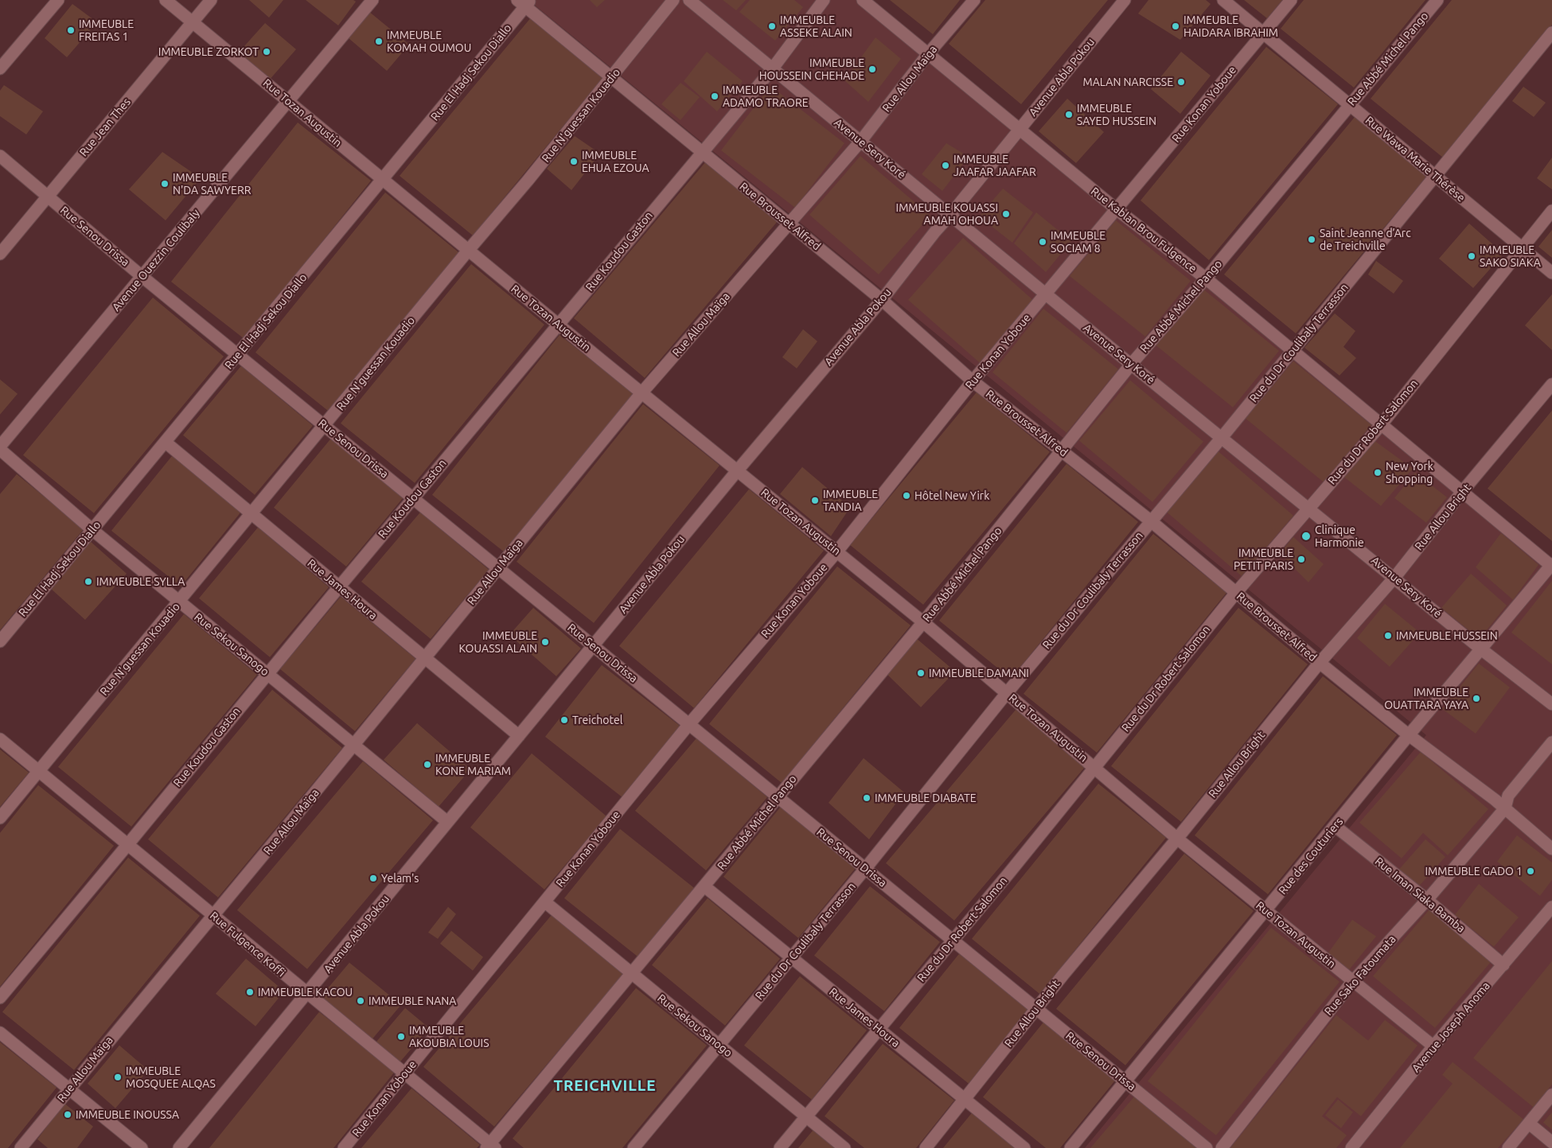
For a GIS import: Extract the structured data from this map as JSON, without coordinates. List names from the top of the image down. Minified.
{"streets":{"street":["Rue Abbé Michel Pango","Rue El Hadj Sekou Diallo","Avenue Abla Pokou","Rue Allou Maïga","Rue Konan Yoboue","Rue Tozan Augustin","Rue N'guessan Kouadio","Rue Jean Thes","Avenue Sery Koré","Rue Wawa Marie Thérèse","Rue Brousset Alfred","Rue Kablan Brou Fulgence","Rue Senou Drissa","Rue Koudou Gaston","Avenue Ouezzin Coulibaly","Rue du Dr Coulibaly Terrasson","Rue du Dr Robert Salomon","Rue Allou Bright","Rue James Houra","Rue Sekou Sanogo","Rue des Couturiers","Rue Iman Siaka Bamba","Rue Fulgence Koffi","Rue Sako Fatoumata","Avenue Joseph Anoma"]},"crossings":[["Rue Abbé Michel Pango","Rue Tozan Augustin"],["Rue Abbé Michel Pango","Avenue Sery Koré"],["Rue Abbé Michel Pango","Rue Wawa Marie Thérèse"],["Rue Abbé Michel Pango","Rue Brousset Alfred"],["Rue Abbé Michel Pango","Rue Kablan Brou Fulgence"],["Rue Abbé Michel Pango","Rue Senou Drissa"],["Rue Abbé Michel Pango","Rue James Houra"],["Rue Abbé Michel Pango","Rue Sekou Sanogo"],["Rue Abbé Michel Pango","Rue Fulgence Koffi"],["Rue El Hadj Sekou Diallo","Rue Tozan Augustin"],["Rue El Hadj Sekou Diallo","Rue Brousset Alfred"],["Rue El Hadj Sekou Diallo","Rue Senou Drissa"],["Rue El Hadj Sekou Diallo","Rue James Houra"],["Rue El Hadj Sekou Diallo","Rue Sekou Sanogo"],["Avenue Abla Pokou","Rue Tozan Augustin"],["Avenue Abla Pokou","Avenue Sery Koré"],["Avenue Abla Pokou","Rue Brousset Alfred"],["Avenue Abla Pokou","Rue Kablan Brou Fulgence"],["Avenue Abla Pokou","Rue Senou Drissa"],["Avenue Abla Pokou","Rue James Houra"],["Avenue Abla Pokou","Rue Sekou Sanogo"],["Avenue Abla Pokou","Rue Fulgence Koffi"],["Rue Allou Maïga","Rue Tozan Augustin"],["Rue Allou Maïga","Avenue Sery Koré"],["Rue Allou Maïga","Rue Brousset Alfred"],["Rue Allou Maïga","Rue Kablan Brou Fulgence"],["Rue Allou Maïga","Rue Senou Drissa"],["Rue Allou Maïga","Rue James Houra"],["Rue Allou Maïga","Rue Sekou Sanogo"],["Rue Allou Maïga","Rue Fulgence Koffi"],["Rue Konan Yoboue","Rue Tozan Augustin"],["Rue Konan Yoboue","Avenue Sery Koré"],["Rue Konan Yoboue","Rue Wawa Marie Thérèse"],["Rue Konan Yoboue","Rue Brousset Alfred"],["Rue Konan Yoboue","Rue Kablan Brou Fulgence"],["Rue Konan Yoboue","Rue Senou Drissa"],["Rue Konan Yoboue","Rue Sekou Sanogo"],["Rue Konan Yoboue","Rue Fulgence Koffi"],["Rue Tozan Augustin","Rue N'guessan Kouadio"],["Rue Tozan Augustin","Rue Jean Thes"],["Rue Tozan Augustin","Rue Koudou Gaston"],["Rue Tozan Augustin","Avenue Ouezzin Coulibaly"],["Rue Tozan Augustin","Rue du Dr Coulibaly Terrasson"],["Rue Tozan Augustin","Rue du Dr Robert Salomon"],["Rue Tozan Augustin","Rue Allou Bright"],["Rue Tozan Augustin","Rue des Couturiers"],["Rue Tozan Augustin","Rue Sako Fatoumata"],["Rue Tozan Augustin","Avenue Joseph Anoma"],["Rue N'guessan Kouadio","Rue Brousset Alfred"],["Rue N'guessan Kouadio","Rue Senou Drissa"],["Rue N'guessan Kouadio","Rue James Houra"],["Rue N'guessan Kouadio","Rue Sekou Sanogo"],["Rue N'guessan Kouadio","Rue Fulgence Koffi"],["Rue Jean Thes","Rue Senou Drissa"],["Avenue Sery Koré","Rue Koudou Gaston"],["Avenue Sery Koré","Rue du Dr Coulibaly Terrasson"],["Avenue Sery Koré","Rue du Dr Robert Salomon"],["Avenue Sery Koré","Rue Allou Bright"],["Avenue Sery Koré","Rue des Couturiers"],["Rue Wawa Marie Thérèse","Rue du Dr Coulibaly Terrasson"],["Rue Wawa Marie Thérèse","Rue du Dr Robert Salomon"],["Rue Brousset Alfred","Rue Koudou Gaston"],["Rue Brousset Alfred","Rue du Dr Coulibaly Terrasson"],["Rue Brousset Alfred","Rue du Dr Robert Salomon"],["Rue Brousset Alfred","Rue Allou Bright"],["Rue Brousset Alfred","Rue des Couturiers"],["Rue Brousset Alfred","Rue Sako Fatoumata"],["Rue Kablan Brou Fulgence","Rue du Dr Coulibaly Terrasson"],["Rue Kablan Brou Fulgence","Rue du Dr Robert Salomon"],["Rue Kablan Brou Fulgence","Rue Allou Bright"],["Rue Kablan Brou Fulgence","Rue des Couturiers"],["Rue Senou Drissa","Rue Koudou Gaston"],["Rue Senou Drissa","Avenue Ouezzin Coulibaly"],["Rue Senou Drissa","Rue du Dr Coulibaly Terrasson"],["Rue Senou Drissa","Rue du Dr Robert Salomon"],["Rue Senou Drissa","Rue Allou Bright"],["Rue Senou Drissa","Rue des Couturiers"],["Rue Koudou Gaston","Rue James Houra"],["Rue Koudou Gaston","Rue Sekou Sanogo"],["Rue Koudou Gaston","Rue Fulgence Koffi"],["Avenue Ouezzin Coulibaly","Rue Sekou Sanogo"],["Rue du Dr Coulibaly Terrasson","Rue James Houra"],["Rue du Dr Coulibaly Terrasson","Rue Sekou Sanogo"],["Rue du Dr Robert Salomon","Rue James Houra"],["Rue du Dr Robert Salomon","Rue Sekou Sanogo"],["Rue Allou Bright","Rue James Houra"],["Rue des Couturiers","Rue Iman Siaka Bamba"],["Rue Iman Siaka Bamba","Rue Sako Fatoumata"],["Rue Iman Siaka Bamba","Avenue Joseph Anoma"]],"districts":["TREICHVILLE"],"places":["IMMEUBLE ASSEKE ALAIN","IMMEUBLE HAIDARA IBRAHIM","IMMEUBLE FREITAS 1","IMMEUBLE KOMAH OUMOU","IMMEUBLE ZORKOT","IMMEUBLE HOUSSEIN CHEHADE","MALAN NARCISSE","IMMEUBLE ADAMO TRAORE","IMMEUBLE SAYED HUSSEIN","IMMEUBLE EHUA EZOUA","IMMEUBLE JAAFAR JAAFAR","IMMEUBLE N'DA SAWYERR","IMMEUBLE KOUASSI AMAH OHOUA","Saint Jeanne d’Arc de Treichville","IMMEUBLE SOCIAM 8","IMMEUBLE SAKO SIAKA","New York Shopping","Hôtel New Yirk","IMMEUBLE TANDIA","Clinique Harmonie","IMMEUBLE PETIT PARIS","IMMEUBLE SYLLA","IMMEUBLE HUSSEIN","IMMEUBLE KOUASSI ALAIN","IMMEUBLE DAMANI","IMMEUBLE OUATTARA YAYA","Treichotel","IMMEUBLE KONE MARIAM","IMMEUBLE DIABATE","IMMEUBLE GADO 1","Yelam's","IMMEUBLE KACOU","IMMEUBLE NANA","IMMEUBLE AKOUBIA LOUIS","IMMEUBLE MOSQUEE ALQAS","IMMEUBLE INOUSSA"]}
